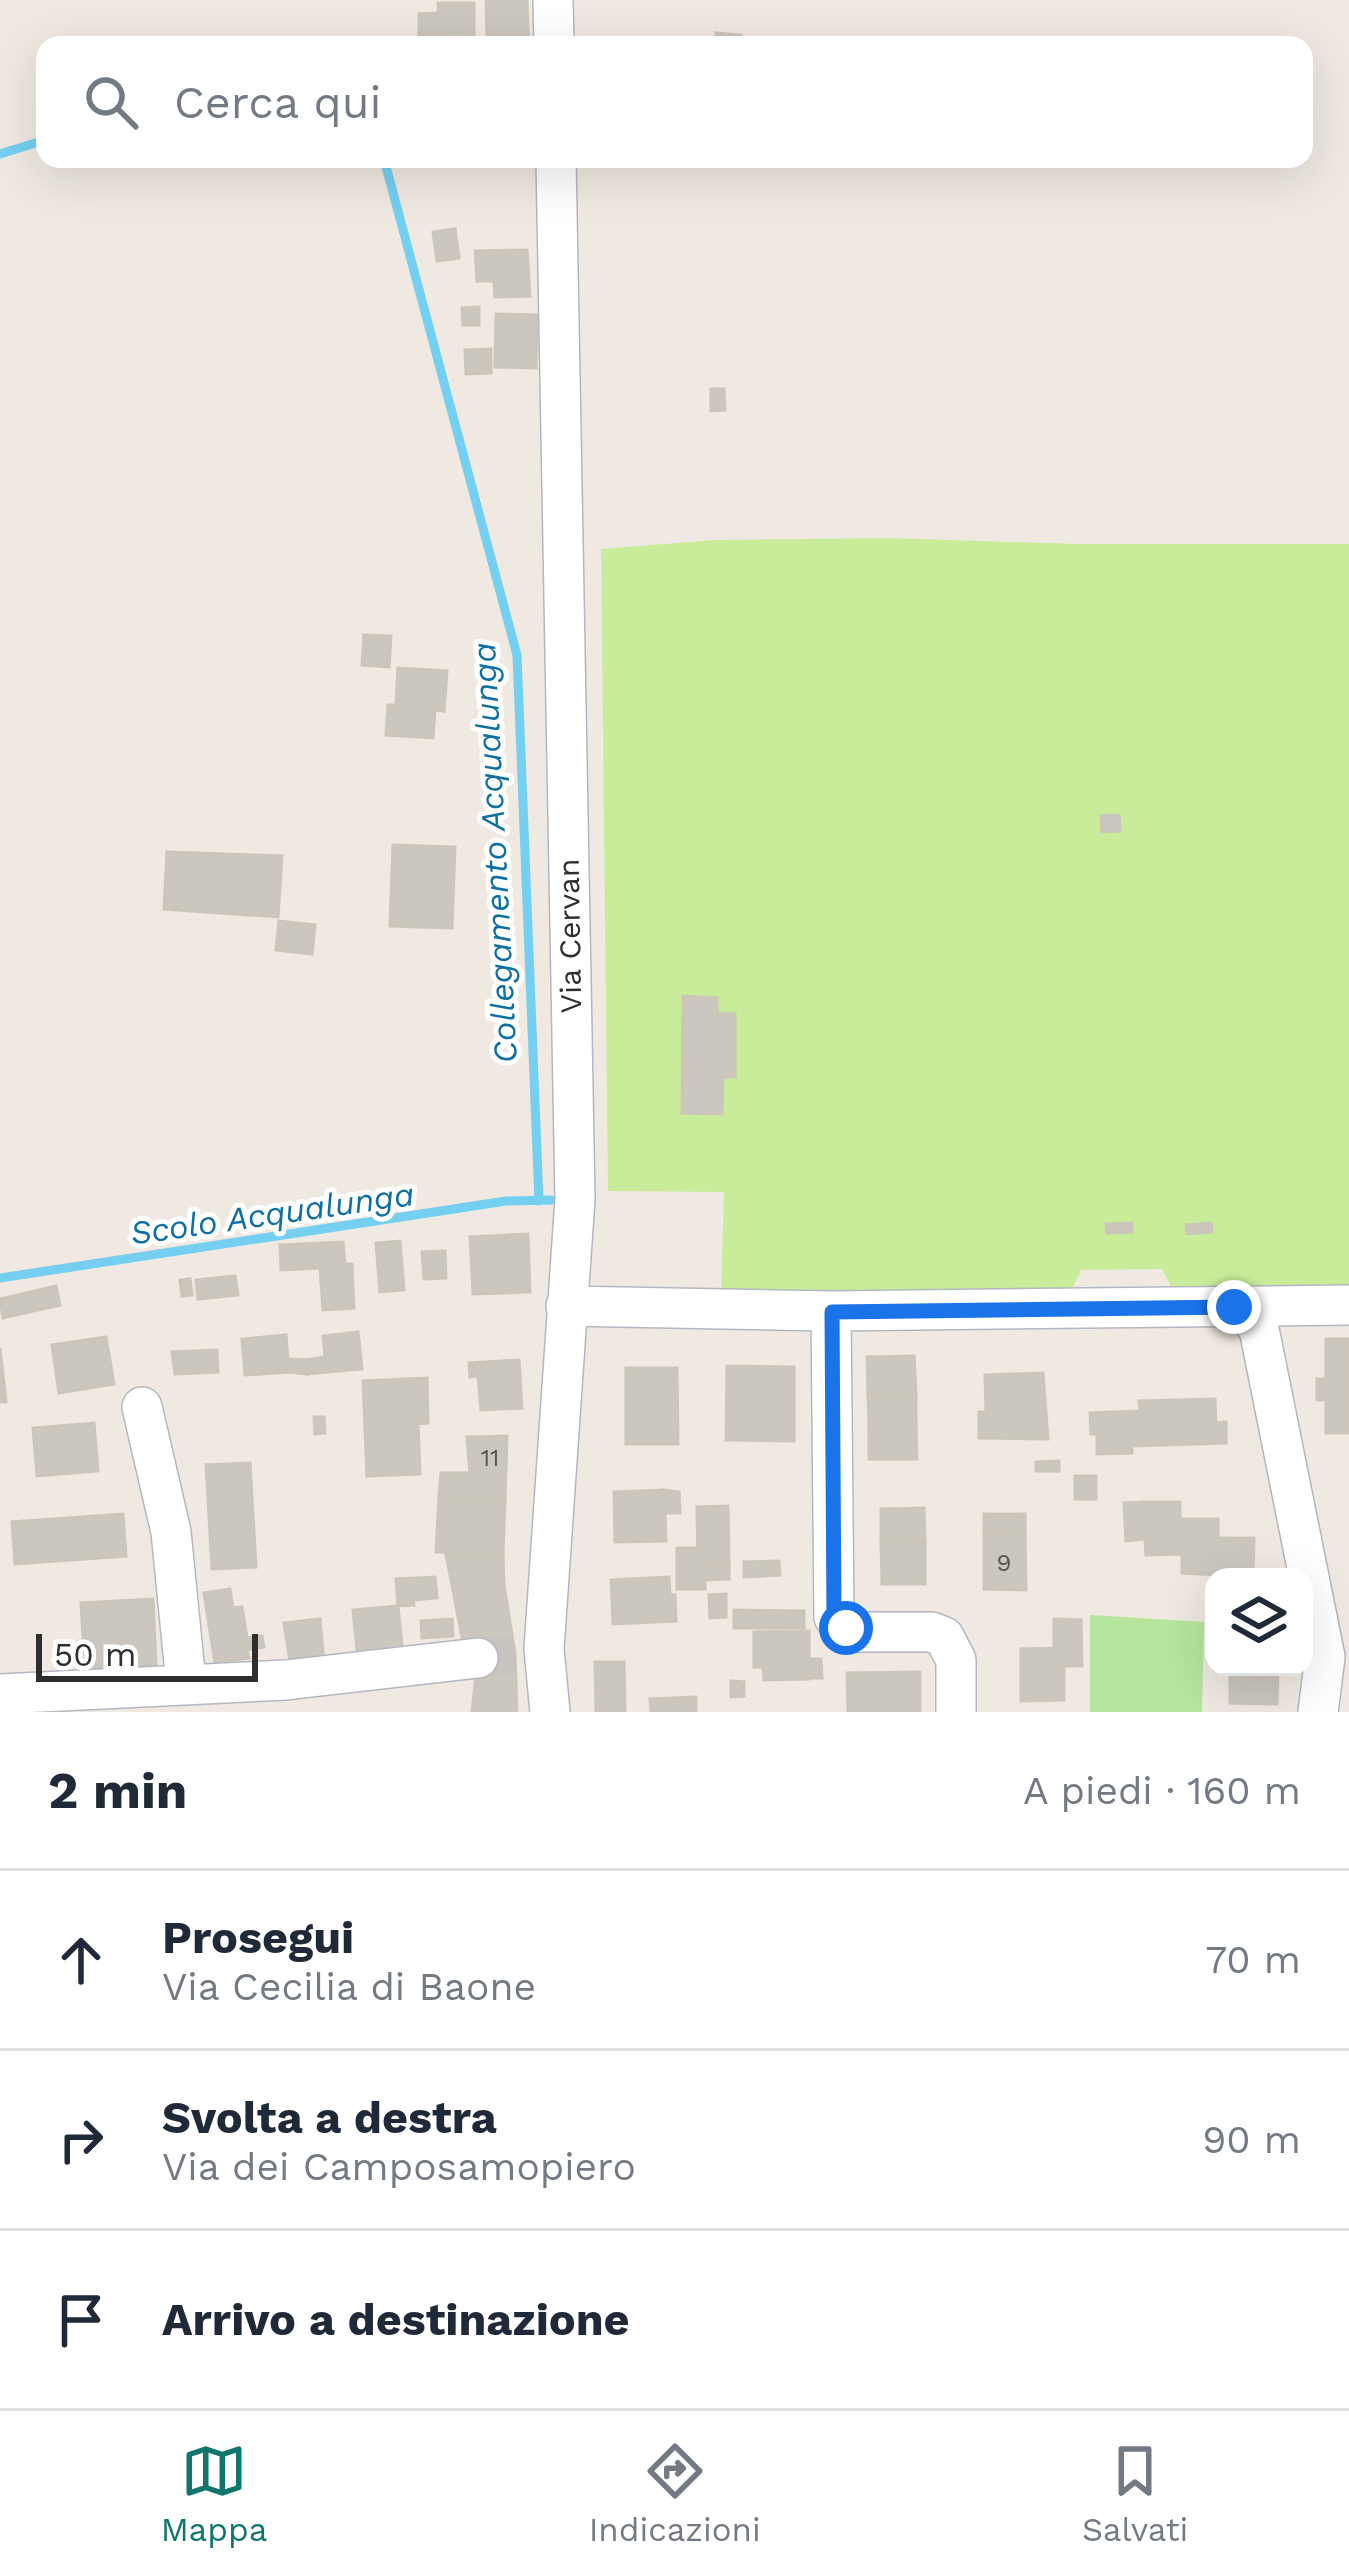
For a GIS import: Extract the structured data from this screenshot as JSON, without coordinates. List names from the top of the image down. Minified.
{"streets":{"street":["Via Cervan"]},"water":["Collegamento Acqualunga","Scolo Acqualunga"],"house_numbers":["11","9"],"scale_bar":"50 m","page":{"search":"Cerca qui","scale":"50 m","heading":["2 min","A piedi · 160 m"],"list":[["Prosegui","Via Cecilia di Baone","70 m"],["Svolta a destra","Via dei Camposamopiero","90 m"],"Arrivo a destinazione"],"nav":["Mappa","Indicazioni","Salvati"]}}
